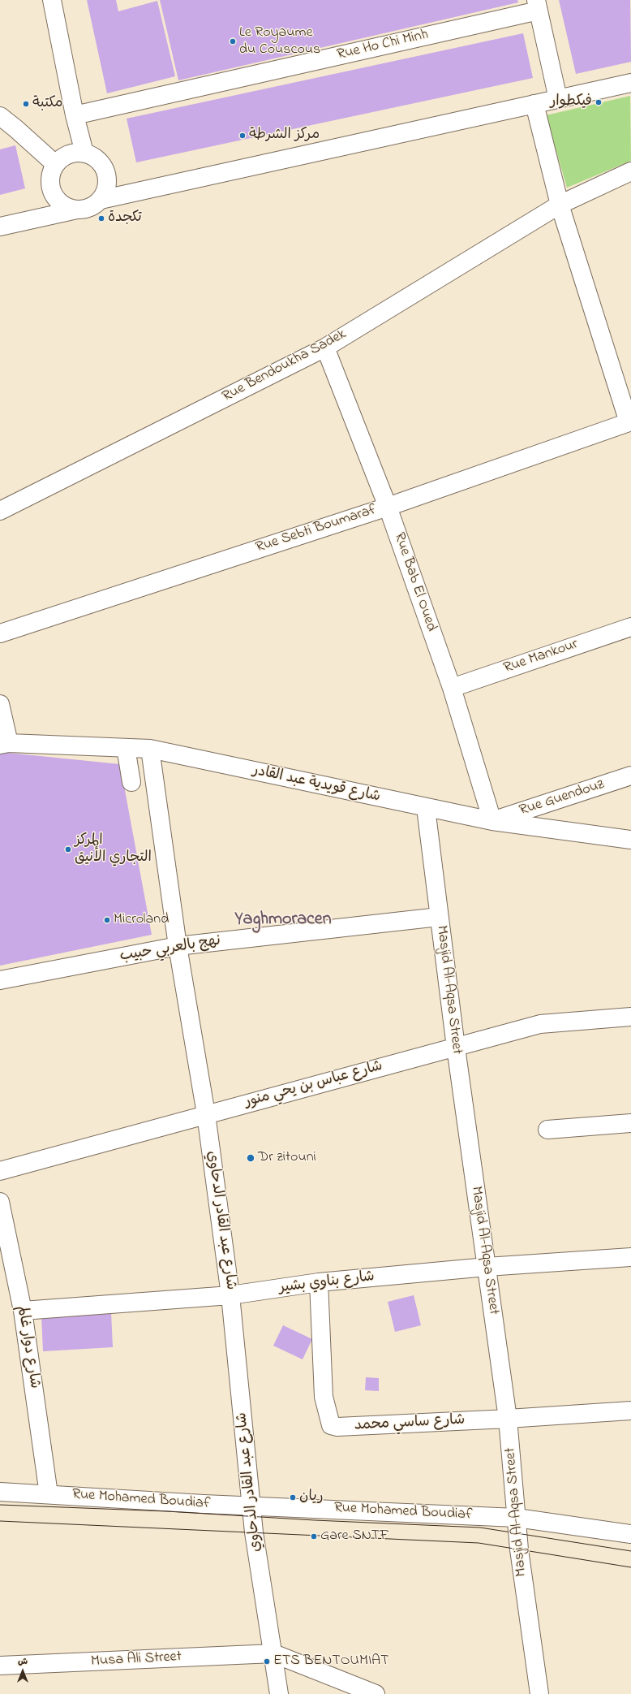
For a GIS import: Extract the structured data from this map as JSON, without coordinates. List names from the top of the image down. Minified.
{"streets":{"street":["Rue Ho Chi Minh","Rue Bendoukha Sadek","Rue Sebti Boumaraf","Rue Bab El Oued","Rue Mankour","شارع قويدية عبد القادر","Rue Guendouz","نهج بالعربي حبيب","Masjid Al-Aqsa Street","شارع عباس بن يحي منور","شارع عبد القادر الدحاوي","شارع بناوي بشير","شارع دوار غالم","شارع ساسي محمد","Rue Mohamed Boudiaf","Musa Ali Street"]},"crossings":[["Rue Bendoukha Sadek","Rue Bab El Oued"],["Rue Sebti Boumaraf","Rue Bab El Oued"],["Rue Bab El Oued","Rue Mankour"],["Rue Bab El Oued","شارع قويدية عبد القادر"],["Rue Bab El Oued","Rue Guendouz"],["شارع قويدية عبد القادر","Rue Guendouz"],["شارع قويدية عبد القادر","Masjid Al-Aqsa Street"],["شارع قويدية عبد القادر","شارع عبد القادر الدحاوي"],["نهج بالعربي حبيب","Masjid Al-Aqsa Street"],["نهج بالعربي حبيب","شارع عبد القادر الدحاوي"],["Masjid Al-Aqsa Street","شارع عباس بن يحي منور"],["Masjid Al-Aqsa Street","شارع بناوي بشير"],["Masjid Al-Aqsa Street","شارع ساسي محمد"],["Masjid Al-Aqsa Street","Rue Mohamed Boudiaf"],["شارع عباس بن يحي منور","شارع عبد القادر الدحاوي"],["شارع عبد القادر الدحاوي","شارع بناوي بشير"],["شارع عبد القادر الدحاوي","Rue Mohamed Boudiaf"],["شارع عبد القادر الدحاوي","Musa Ali Street"],["شارع بناوي بشير","شارع دوار غالم"],["شارع بناوي بشير","شارع ساسي محمد"],["شارع دوار غالم","Rue Mohamed Boudiaf"]],"districts":["Yaghmoracen"],"places":["Le Royaume du Couscous","فيكطوار","مكتبة","مركز الشرطة","تكجدة","المركز التجاري الأنيق","Microland","Dr zitouni","ريان","Gare SNTF","ETS BENTOUMIAT"],"north":"top"}
